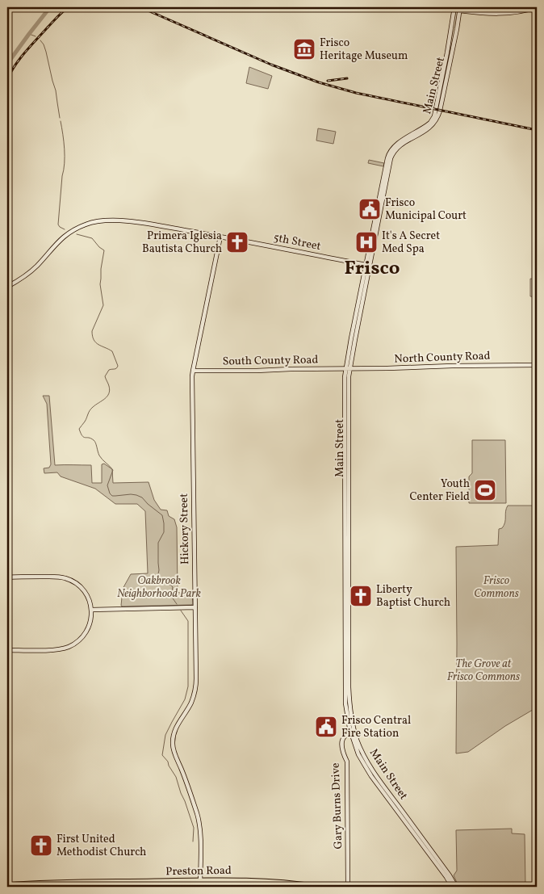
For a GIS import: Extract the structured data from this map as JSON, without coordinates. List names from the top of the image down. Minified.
{"streets":{"main road":["Main Street","5th Street","North County Road","South County Road","Hickory Street","Gary Burns Drive","Preston Road"]},"crossings":[["Main Street","5th Street"],["Main Street","North County Road"],["Main Street","South County Road"],["Main Street","Gary Burns Drive"],["5th Street","Hickory Street"],["North County Road","South County Road"],["South County Road","Hickory Street"],["Hickory Street","Preston Road"]],"districts":["Frisco"],"parks":["Oakbrook Neighborhood Park","Frisco Commons","The Grove at Frisco Commons"],"places":{"museum":["Frisco Heritage Museum"],"public building":["Frisco Municipal Court","Frisco Central Fire Station"],"church":["Primera Iglesia Bautista Church","Liberty Baptist Church","First United Methodist Church"],"hospital":["It's A Secret Med Spa"],"sports":["Youth Center Field"]}}
